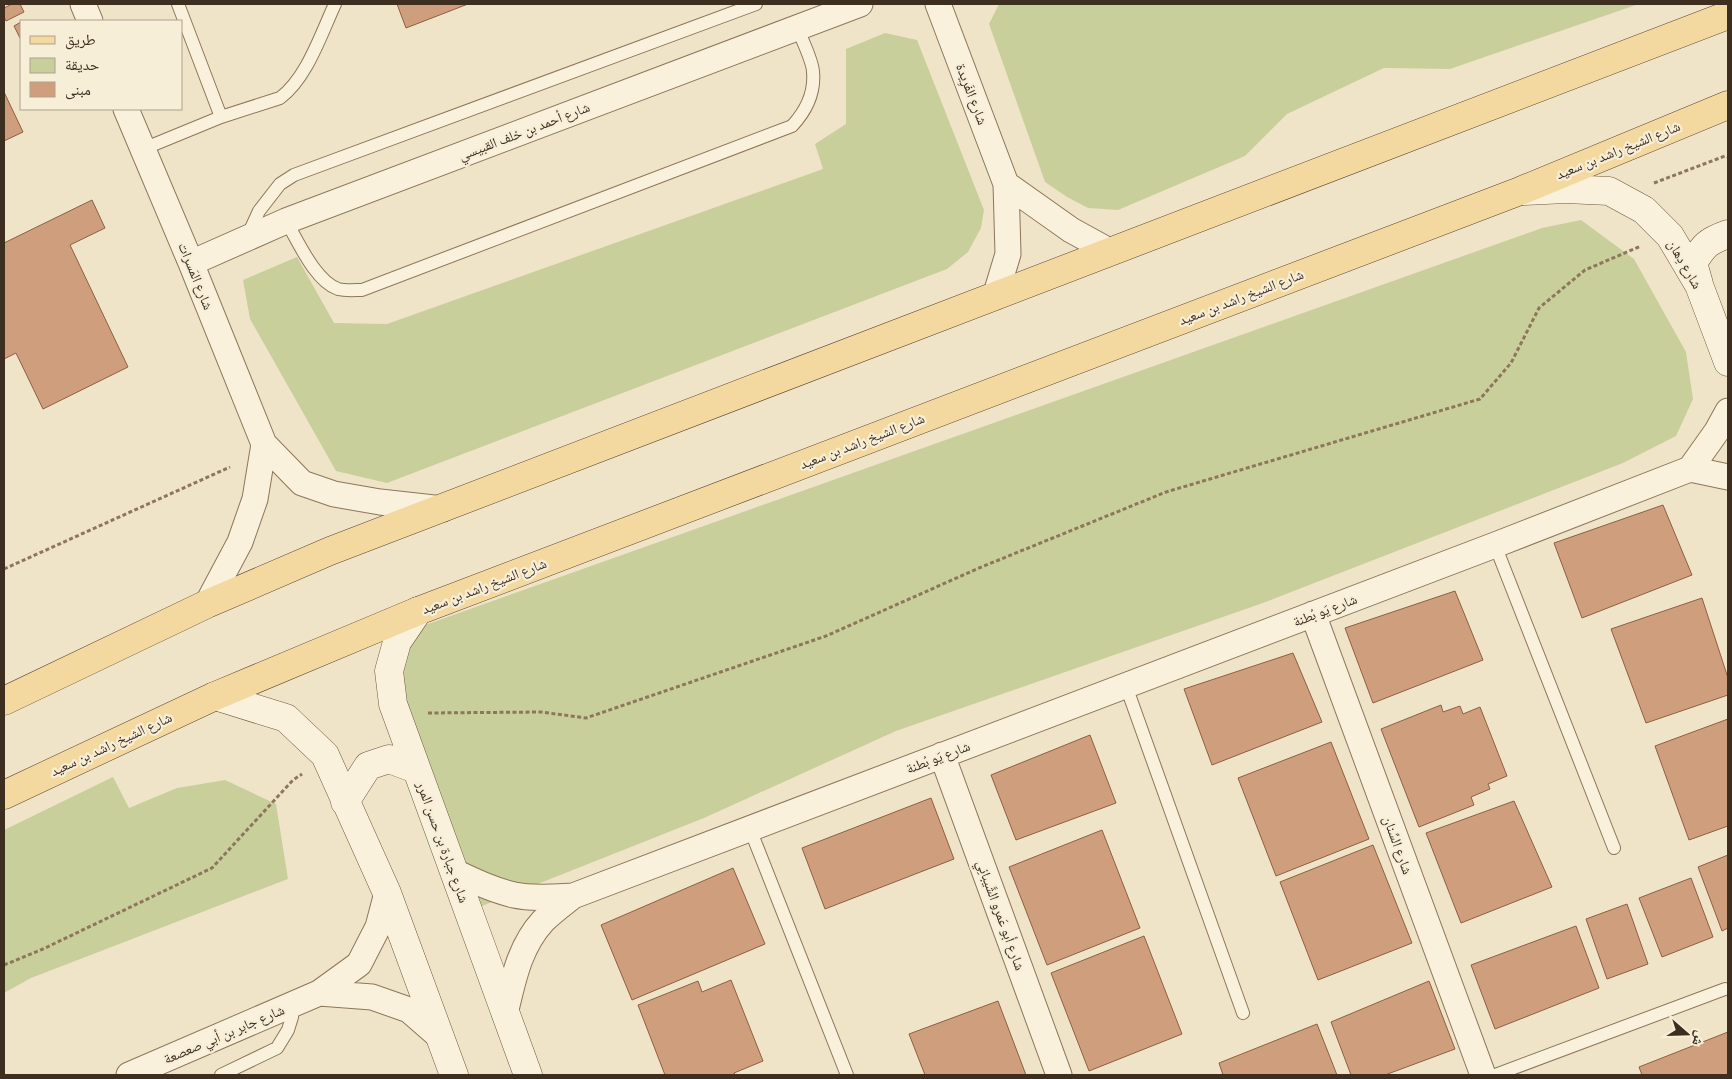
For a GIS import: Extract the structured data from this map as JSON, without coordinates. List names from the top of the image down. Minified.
{"streets":{"main road":["شارع الشيخ راشد بن سعيد"],"street":["شارع الفَرِيدة","شارع أحمد بن خلف القبيسي","شارع دِهان","شارع المَسرات","شارع يَو بُطنة","شارع جبارة بن حسن المرر","شارع السِّنان","شارع أبو عَمرو الشَّيبانِي","شارع جابر بن أبي صعصعة"]},"crossings":[["شارع أحمد بن خلف القبيسي","شارع المَسرات"],["شارع الشيخ راشد بن سعيد","شارع دِهان"],["شارع الشيخ راشد بن سعيد","شارع جبارة بن حسن المرر"],["شارع يَو بُطنة","شارع جبارة بن حسن المرر"],["شارع يَو بُطنة","شارع السِّنان"],["شارع يَو بُطنة","شارع أبو عَمرو الشَّيبانِي"]],"legend":["طريق","حديقة","مبنى"],"north":"right"}
